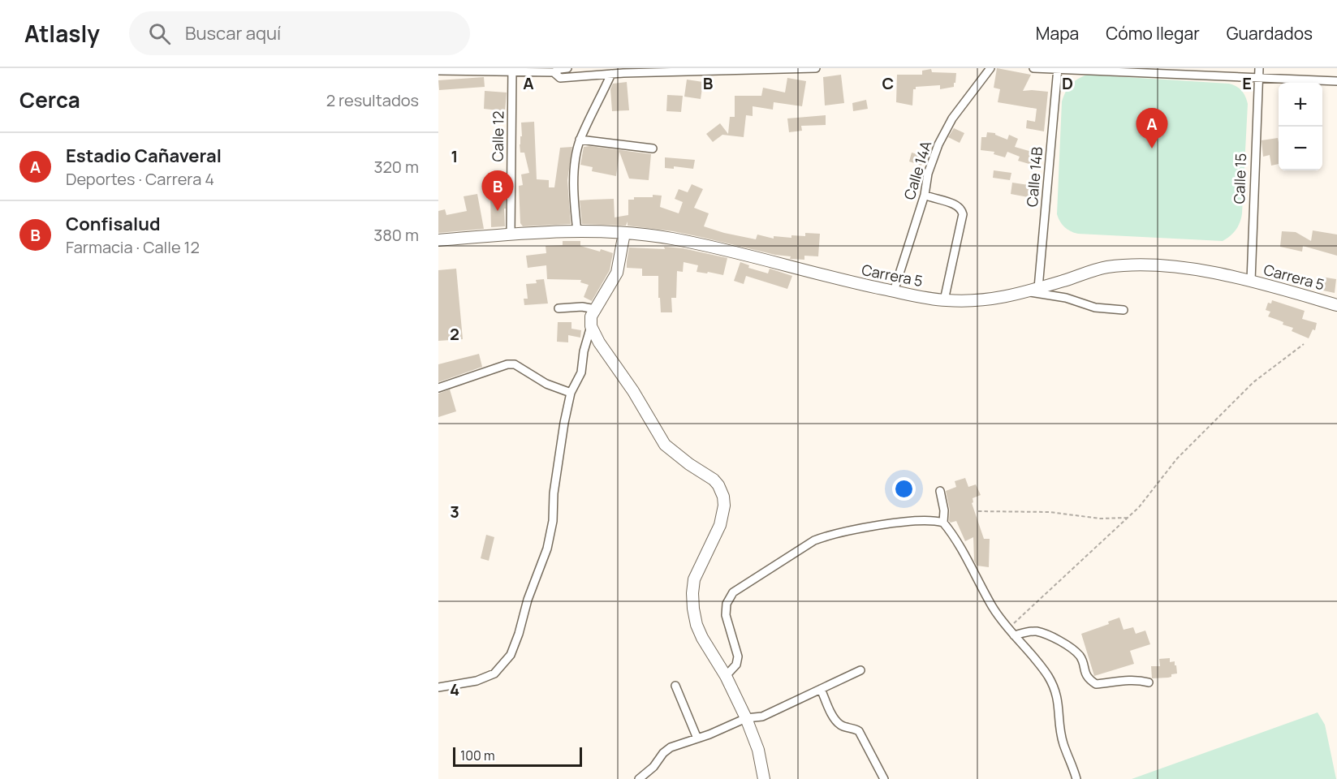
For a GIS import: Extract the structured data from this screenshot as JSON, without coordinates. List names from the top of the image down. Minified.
{"streets":{"main road":["Carrera 5"],"street":["Calle 12","Calle 14A","Calle 14B","Calle 15"]},"crossings":[["Calle 12","Carrera 5"],["Calle 14A","Carrera 5"],["Calle 14B","Carrera 5"],["Calle 15","Carrera 5"]],"scale_bar":"100 m","page":{"header":"Atlasly","search":"Buscar aquí","nav":["Mapa","Cómo llegar","Guardados"],"heading":["Cerca","2 resultados"],"map_buttons":["+","−"],"pins":["A","B"],"list":[{"mark":"A","name":"Estadio Cañaveral","note":"Deportes · Carrera 4","value":"320 m"},{"mark":"B","name":"Confisalud","note":"Farmacia · Calle 12","value":"380 m"}],"scale":"100 m"},"grid":{"columns":["A","B","C","D","E"],"rows":["1","2","3","4"]}}
